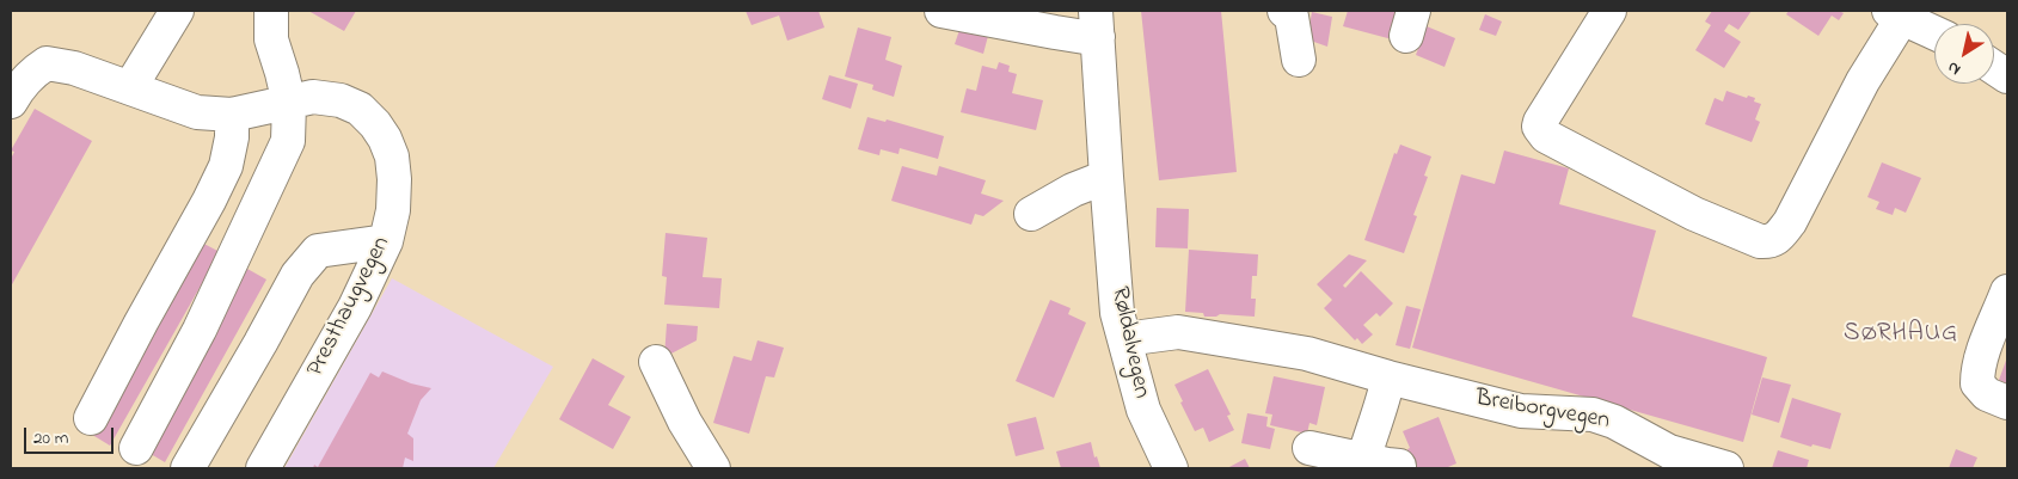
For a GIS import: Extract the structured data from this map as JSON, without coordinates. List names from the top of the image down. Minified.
{"streets":{"street":["Presthaugvegen","Røldalvegen","Breiborgvegen"]},"crossings":[["Røldalvegen","Breiborgvegen"]],"districts":["SØRHAUG"],"scale_bar":"20 m","north":"bottom left"}
